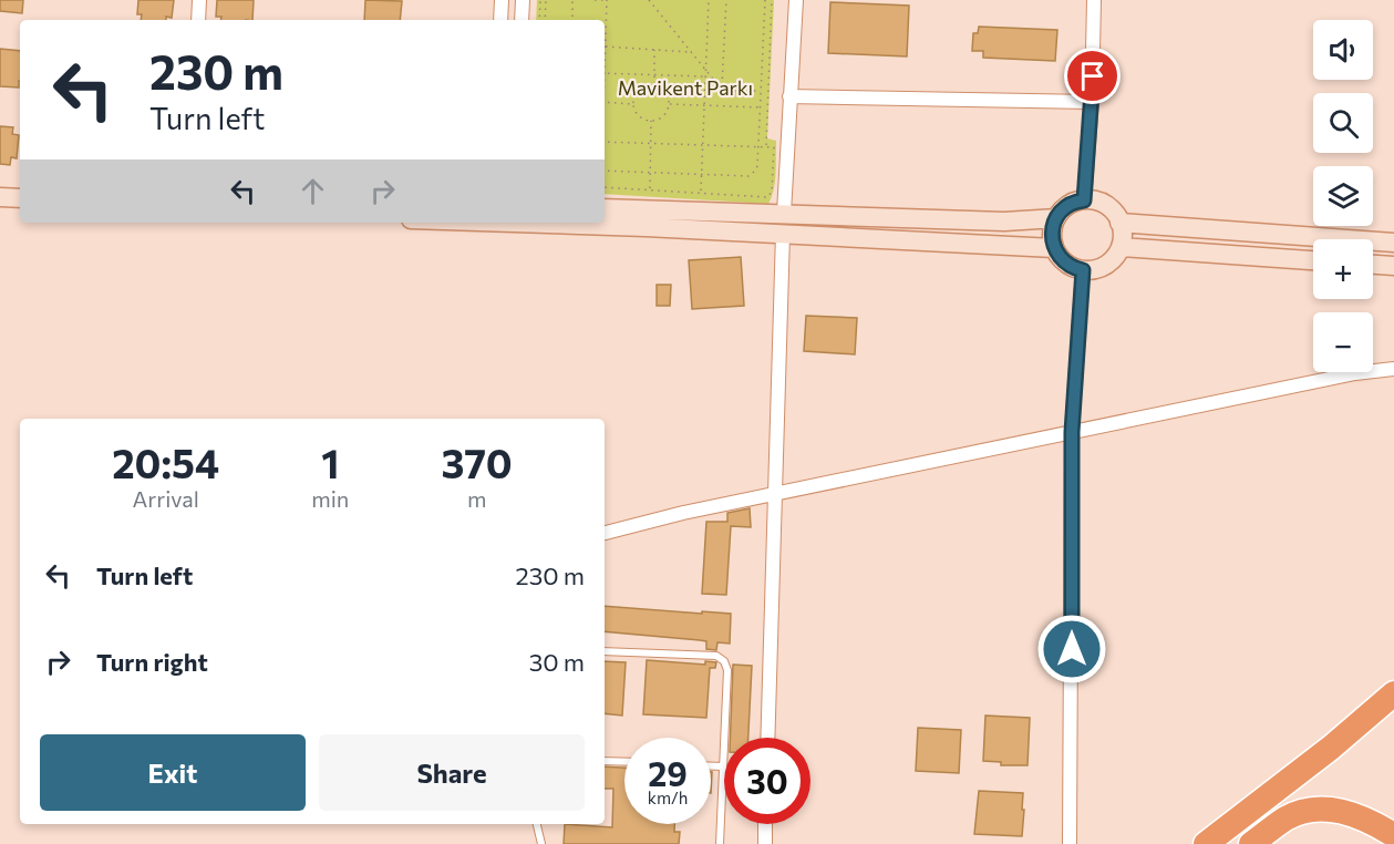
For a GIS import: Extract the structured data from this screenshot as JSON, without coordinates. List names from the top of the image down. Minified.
{"parks":["Mavikent Parkı"],"page":{"map_buttons":["+","−"],"turn":["230 m","Turn left"],"eta":["20:54","Arrival","1","min","370","m"],"list":[{"name":"Turn left","value":"230 m"},{"name":"Turn right","value":"30 m"}],"buttons":["Exit","Share"],"speed":"29 km/h","limit":"30"}}
